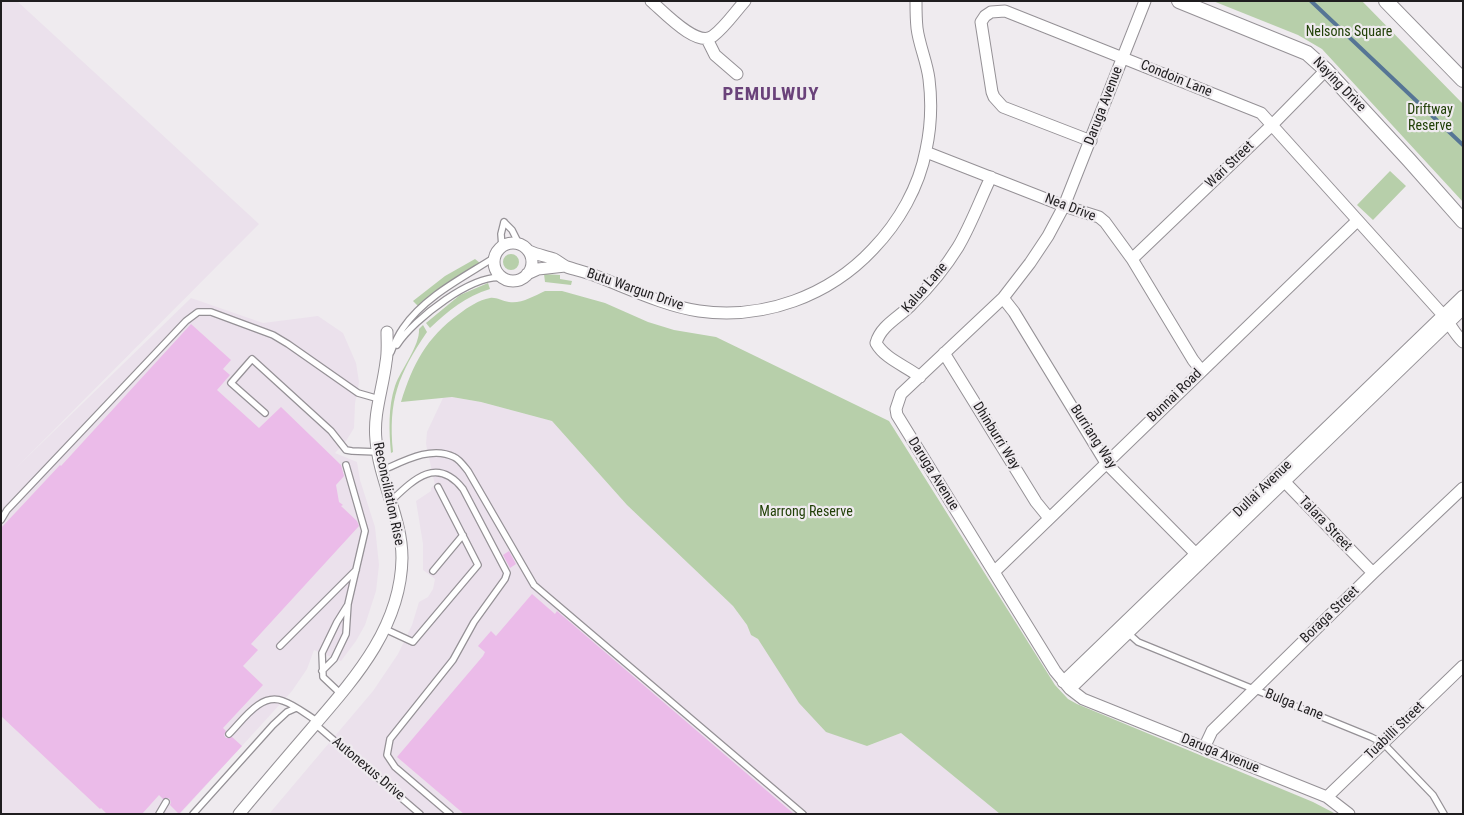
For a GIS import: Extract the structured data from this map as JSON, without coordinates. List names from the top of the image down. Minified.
{"streets":{"street":["Condoin Lane","Naying Drive","Daruga Avenue","Wari Street","Nea Drive","Kalua Lane","Butu Wargun Drive","Bunnai Road","Dhinburri Way","Burriang Way","Dullai Avenue","Reconciliation Rise","Talara Street","Boraga Street","Tuabilli Street"],"lane":["Bulga Lane","Autonexus Drive"]},"crossings":[["Condoin Lane","Daruga Avenue"],["Condoin Lane","Wari Street"],["Condoin Lane","Bunnai Road"],["Condoin Lane","Dullai Avenue"],["Naying Drive","Wari Street"],["Daruga Avenue","Nea Drive"],["Daruga Avenue","Kalua Lane"],["Daruga Avenue","Bunnai Road"],["Daruga Avenue","Dhinburri Way"],["Daruga Avenue","Burriang Way"],["Daruga Avenue","Dullai Avenue"],["Daruga Avenue","Boraga Street"],["Daruga Avenue","Tuabilli Street"],["Wari Street","Nea Drive"],["Nea Drive","Kalua Lane"],["Nea Drive","Butu Wargun Drive"],["Nea Drive","Bunnai Road"],["Bunnai Road","Dhinburri Way"],["Bunnai Road","Burriang Way"],["Burriang Way","Dullai Avenue"],["Dullai Avenue","Talara Street"],["Dullai Avenue","Bulga Lane"],["Reconciliation Rise","Autonexus Drive"],["Talara Street","Boraga Street"],["Boraga Street","Bulga Lane"],["Bulga Lane","Tuabilli Street"]],"districts":["PEMULWUY"],"parks":["Nelsons Square","Driftway Reserve","Marrong Reserve"]}
